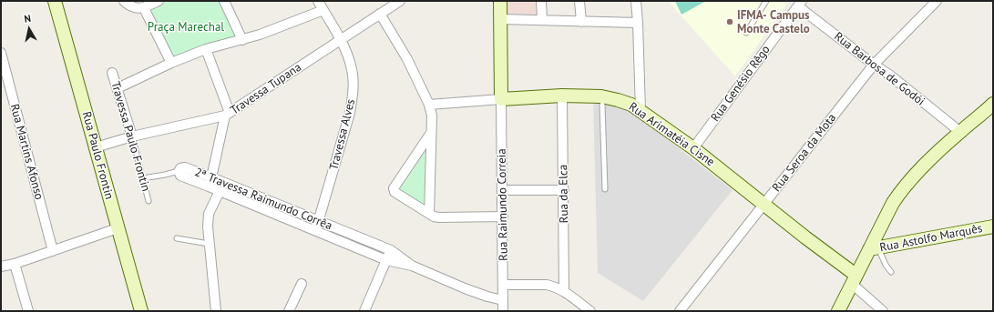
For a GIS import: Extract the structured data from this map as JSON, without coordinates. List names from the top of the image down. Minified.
{"streets":{"street":["Rua Barbosa de Godói","Rua Genésio Rêgo","Travessa Tupana","Travessa Alves","Rua Arimatéia Cisne","Travessa Paulo Frontin","Rua Martins Afonso","Rua Seroa da Mota","Rua Paulo Frontin","Rua da Elca","2ª Travessa Raimundo Corrêa","Rua Raimundo Correia","Rua Astolfo Marquês"]},"crossings":[["Rua Barbosa de Godói","Rua Genésio Rêgo"],["Rua Barbosa de Godói","Rua Seroa da Mota"],["Rua Genésio Rêgo","Rua Arimatéia Cisne"],["Travessa Tupana","Travessa Alves"],["Travessa Tupana","Travessa Paulo Frontin"],["Travessa Tupana","Rua Paulo Frontin"],["Travessa Alves","2ª Travessa Raimundo Corrêa"],["Rua Arimatéia Cisne","Rua Seroa da Mota"],["Rua Arimatéia Cisne","Rua da Elca"],["Rua Arimatéia Cisne","Rua Raimundo Correia"]],"parks":["Praça Marechal"],"places":["IFMA- Campus Monte Castelo"],"north":"top"}
